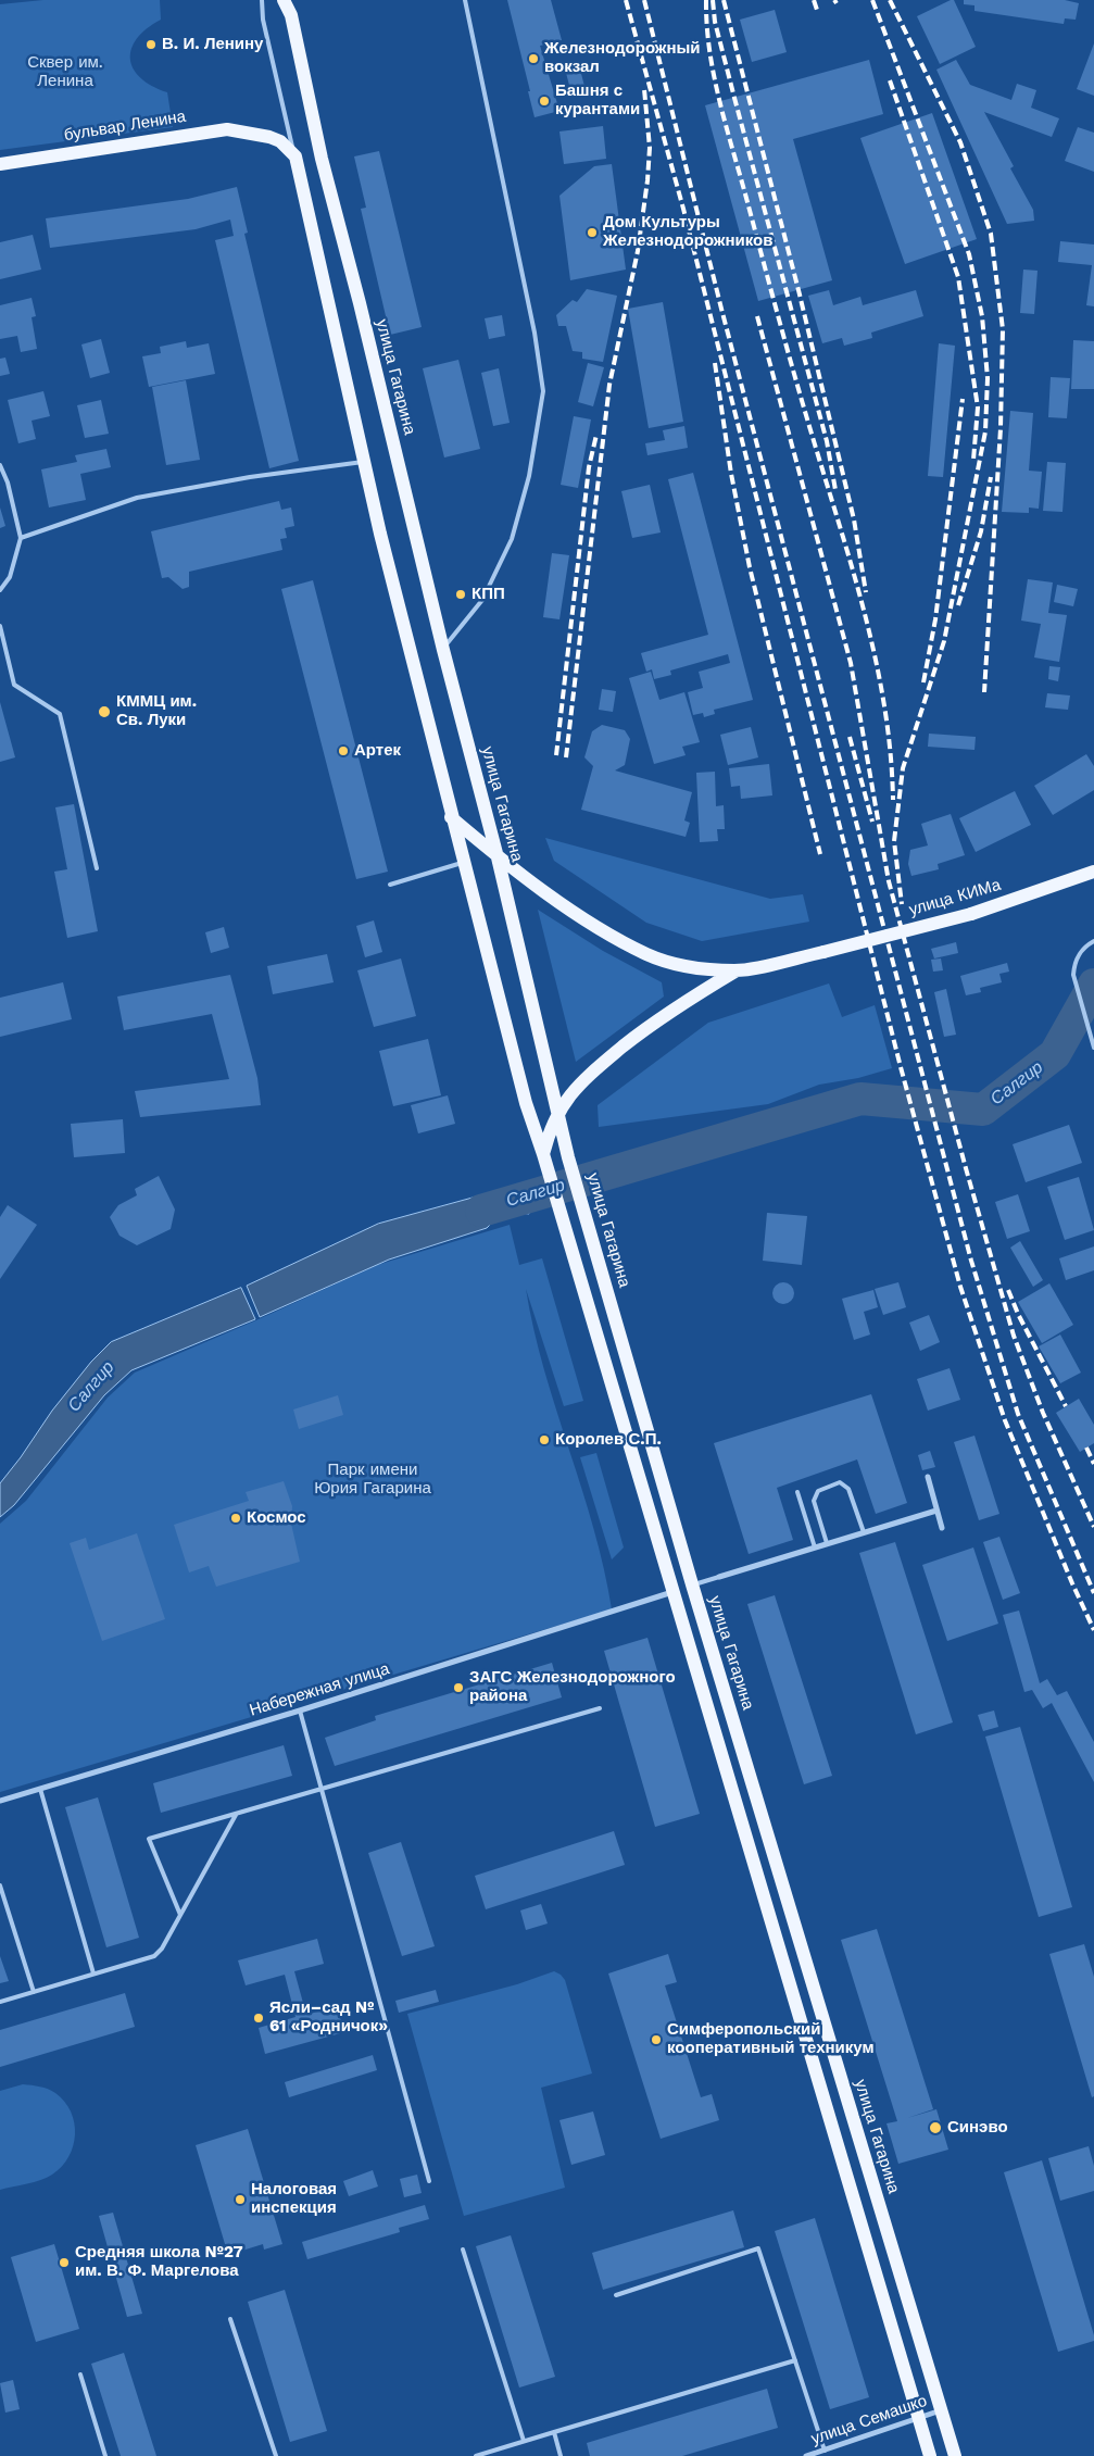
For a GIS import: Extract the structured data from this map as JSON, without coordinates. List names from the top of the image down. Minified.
{"streets":{"main road":["бульвар Ленина","улица Гагарина","улица КИМа"],"street":["Набережная улица","улица Семашко"]},"crossings":[["улица Гагарина","улица Семашко"]],"water":["Салгир"],"parks":["Сквер им. Ленина","Парк имени Юрия Гагарина"],"places":["В. И. Ленину","Железнодорожный вокзал","Башня с курантами","Дом Культуры Железнодорожников","КПП","КММЦ им. Св. Луки","Артек","Королев С.П.","Космос","ЗАГС Железнодорожного района","Ясли–сад № 61 «Родничок»","Симферопольский кооперативный техникум","Синэво","Налоговая инспекция","Средняя школа №27 им. В. Ф. Маргелова"]}
